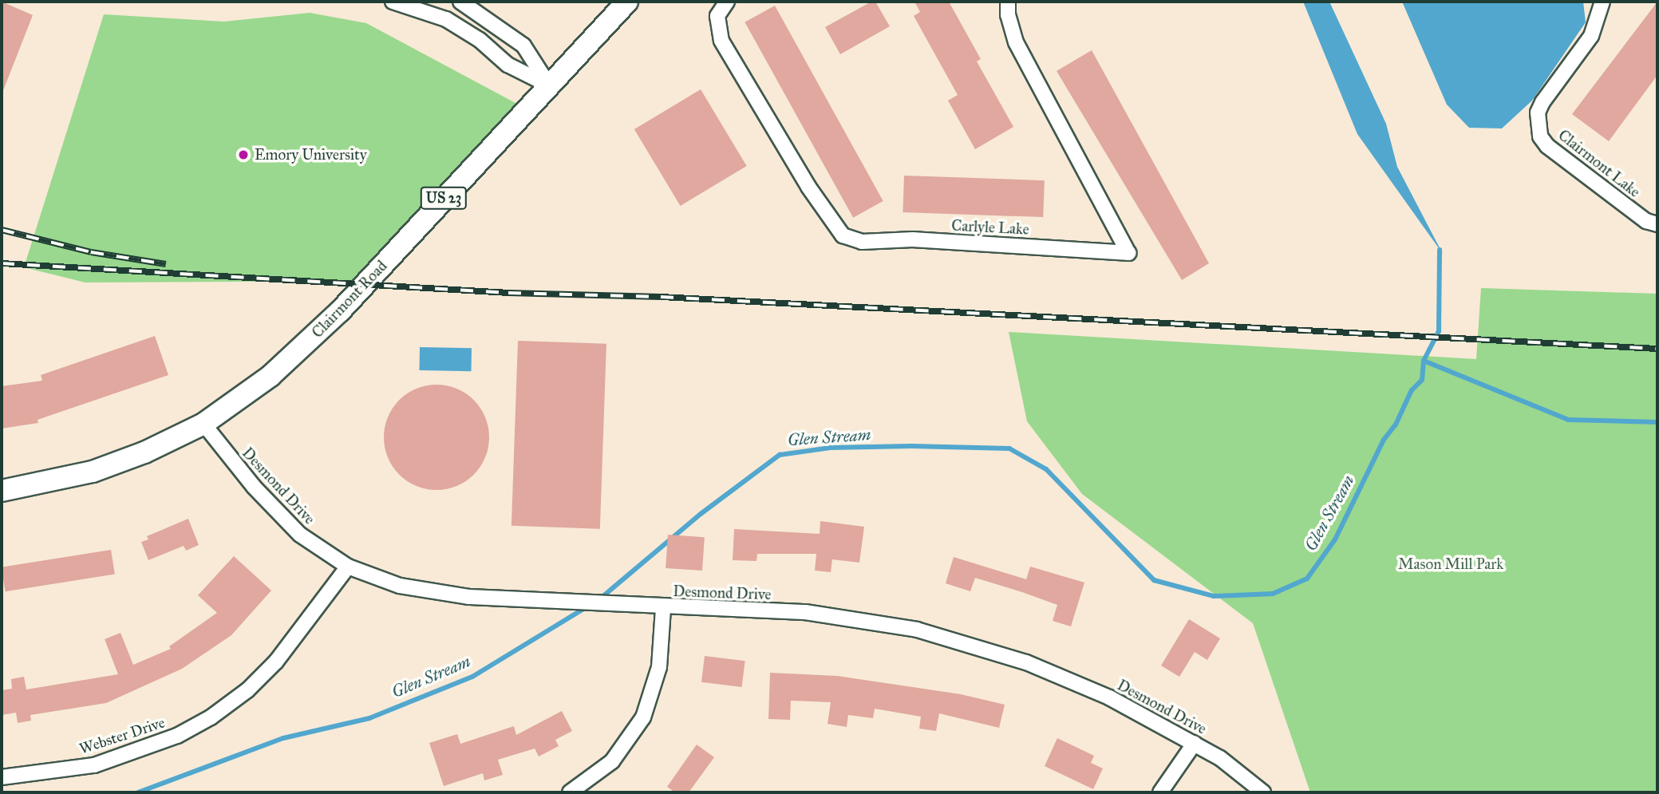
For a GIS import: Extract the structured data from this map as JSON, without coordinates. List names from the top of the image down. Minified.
{"streets":{"main road":["US 23","Clairmont Road"],"street":["Clairmont Lake","Carlyle Lake","Desmond Drive","Webster Drive"]},"crossings":[["Clairmont Road","Desmond Drive"],["Desmond Drive","Webster Drive"]],"water":["Glen Stream"],"parks":["Mason Mill Park"],"places":["Emory University"]}
